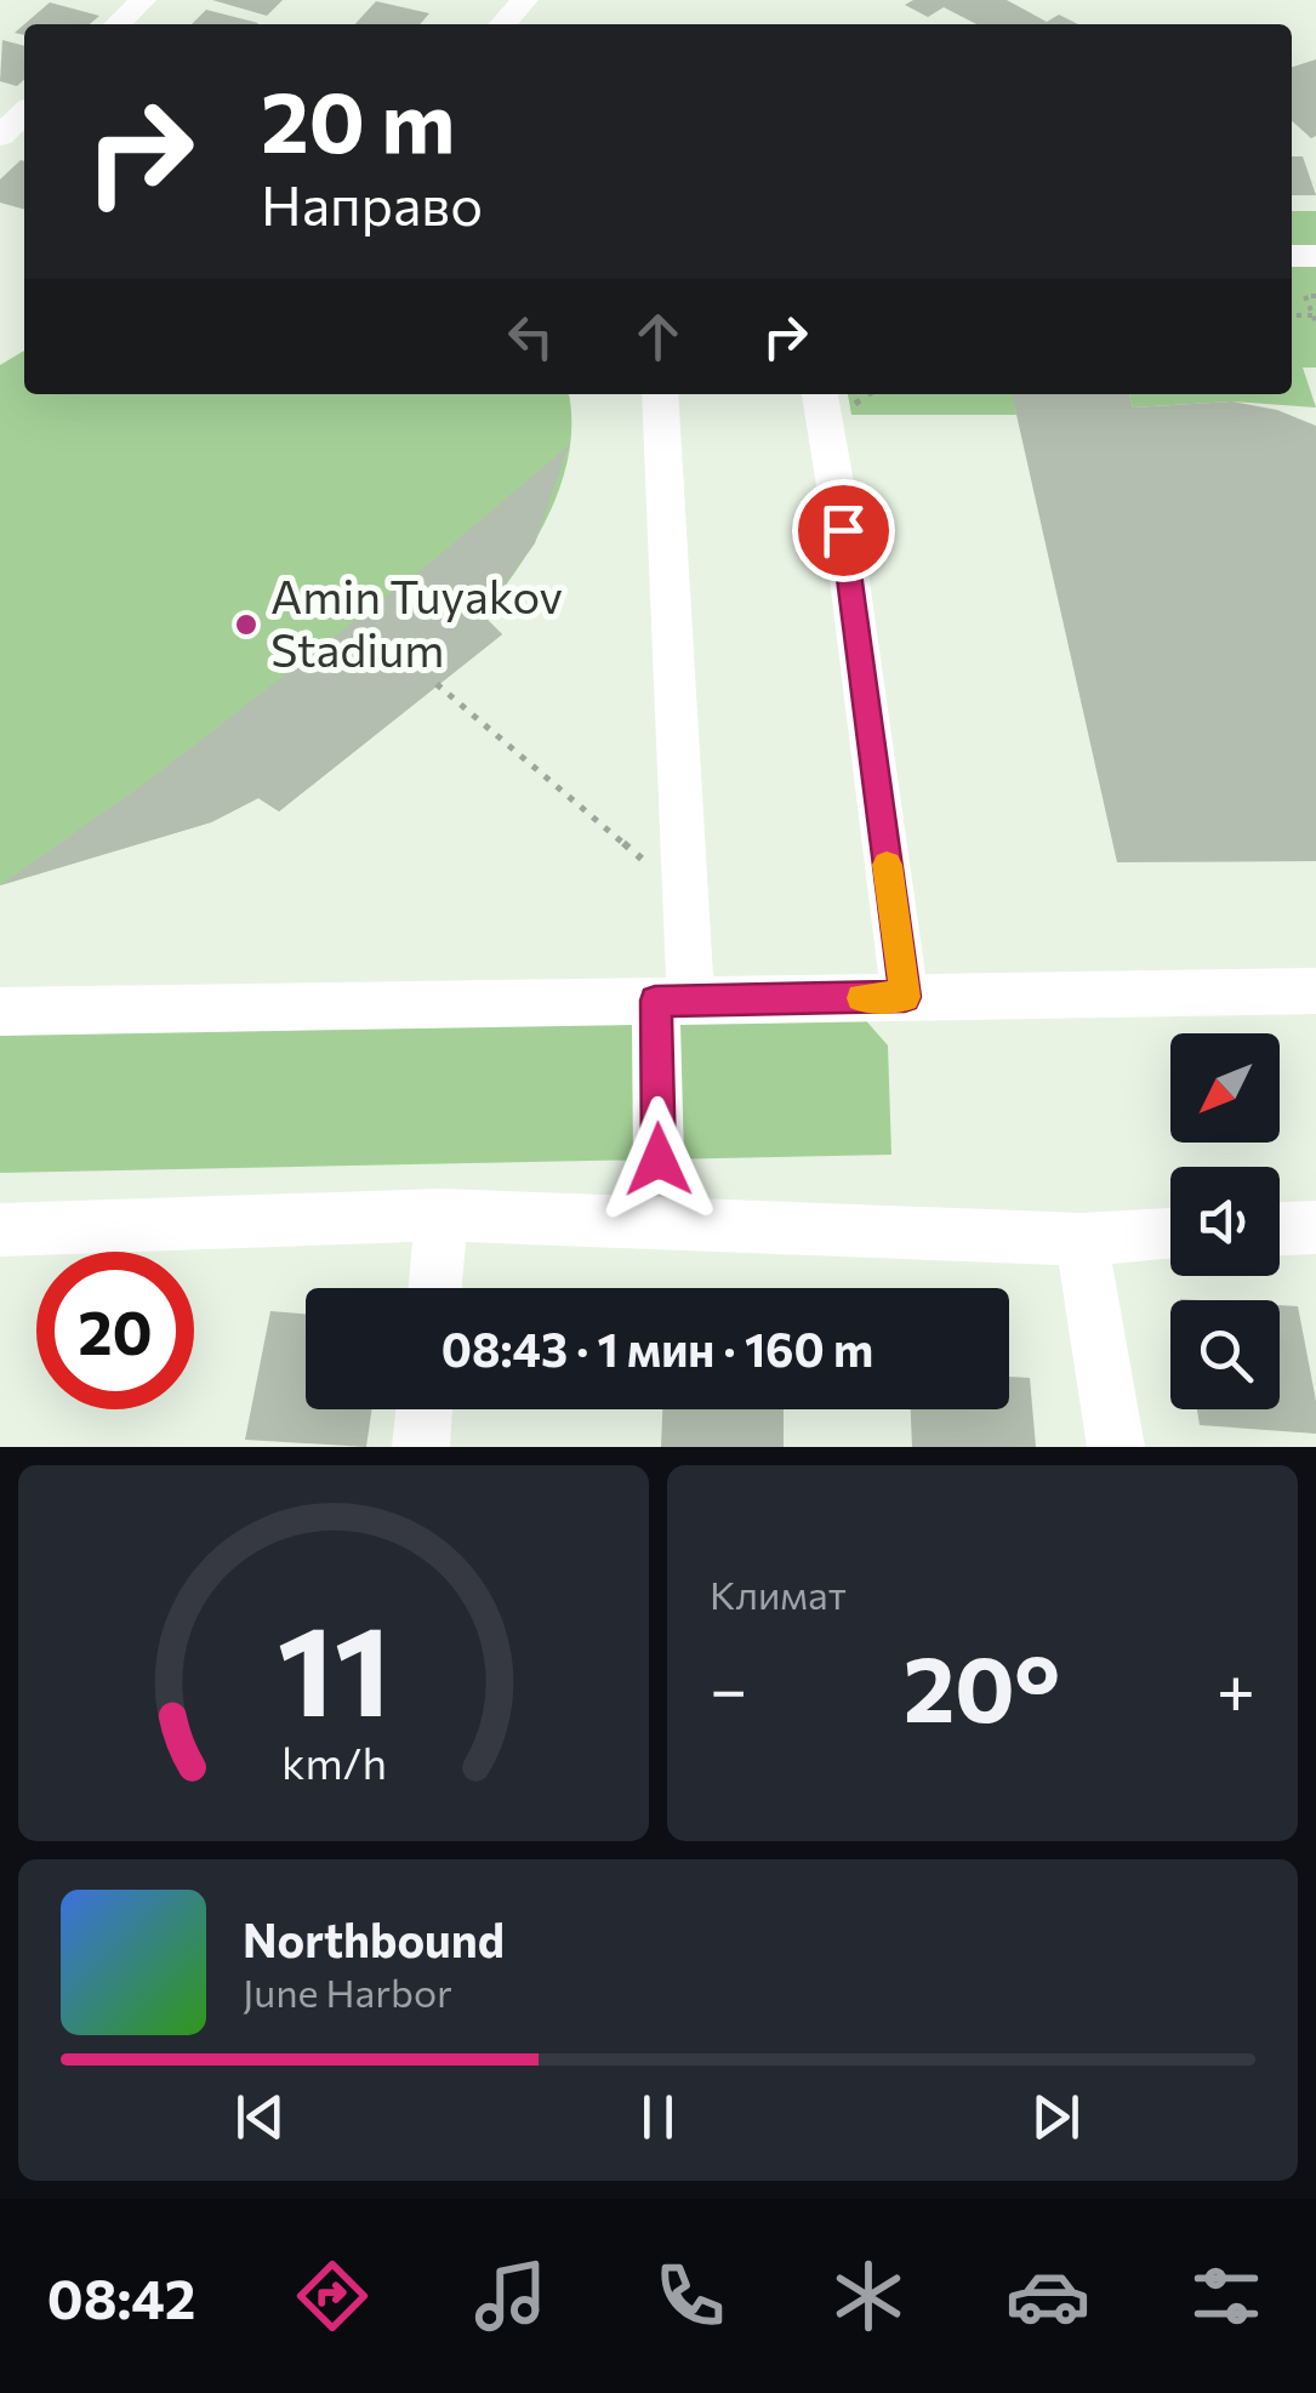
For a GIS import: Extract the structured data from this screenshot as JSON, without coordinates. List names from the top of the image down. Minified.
{"places":["Amin Tuyakov Stadium"],"north":"bottom left","page":{"turn":["20 m","Направо"],"limit":"20","trip":"08:43 · 1 мин · 160 m","tile":"Климат","heat":["−","20°","+"],"song":["Northbound","June Harbor"],"tabs":"08:42","gauge":["11","km/h"]}}
